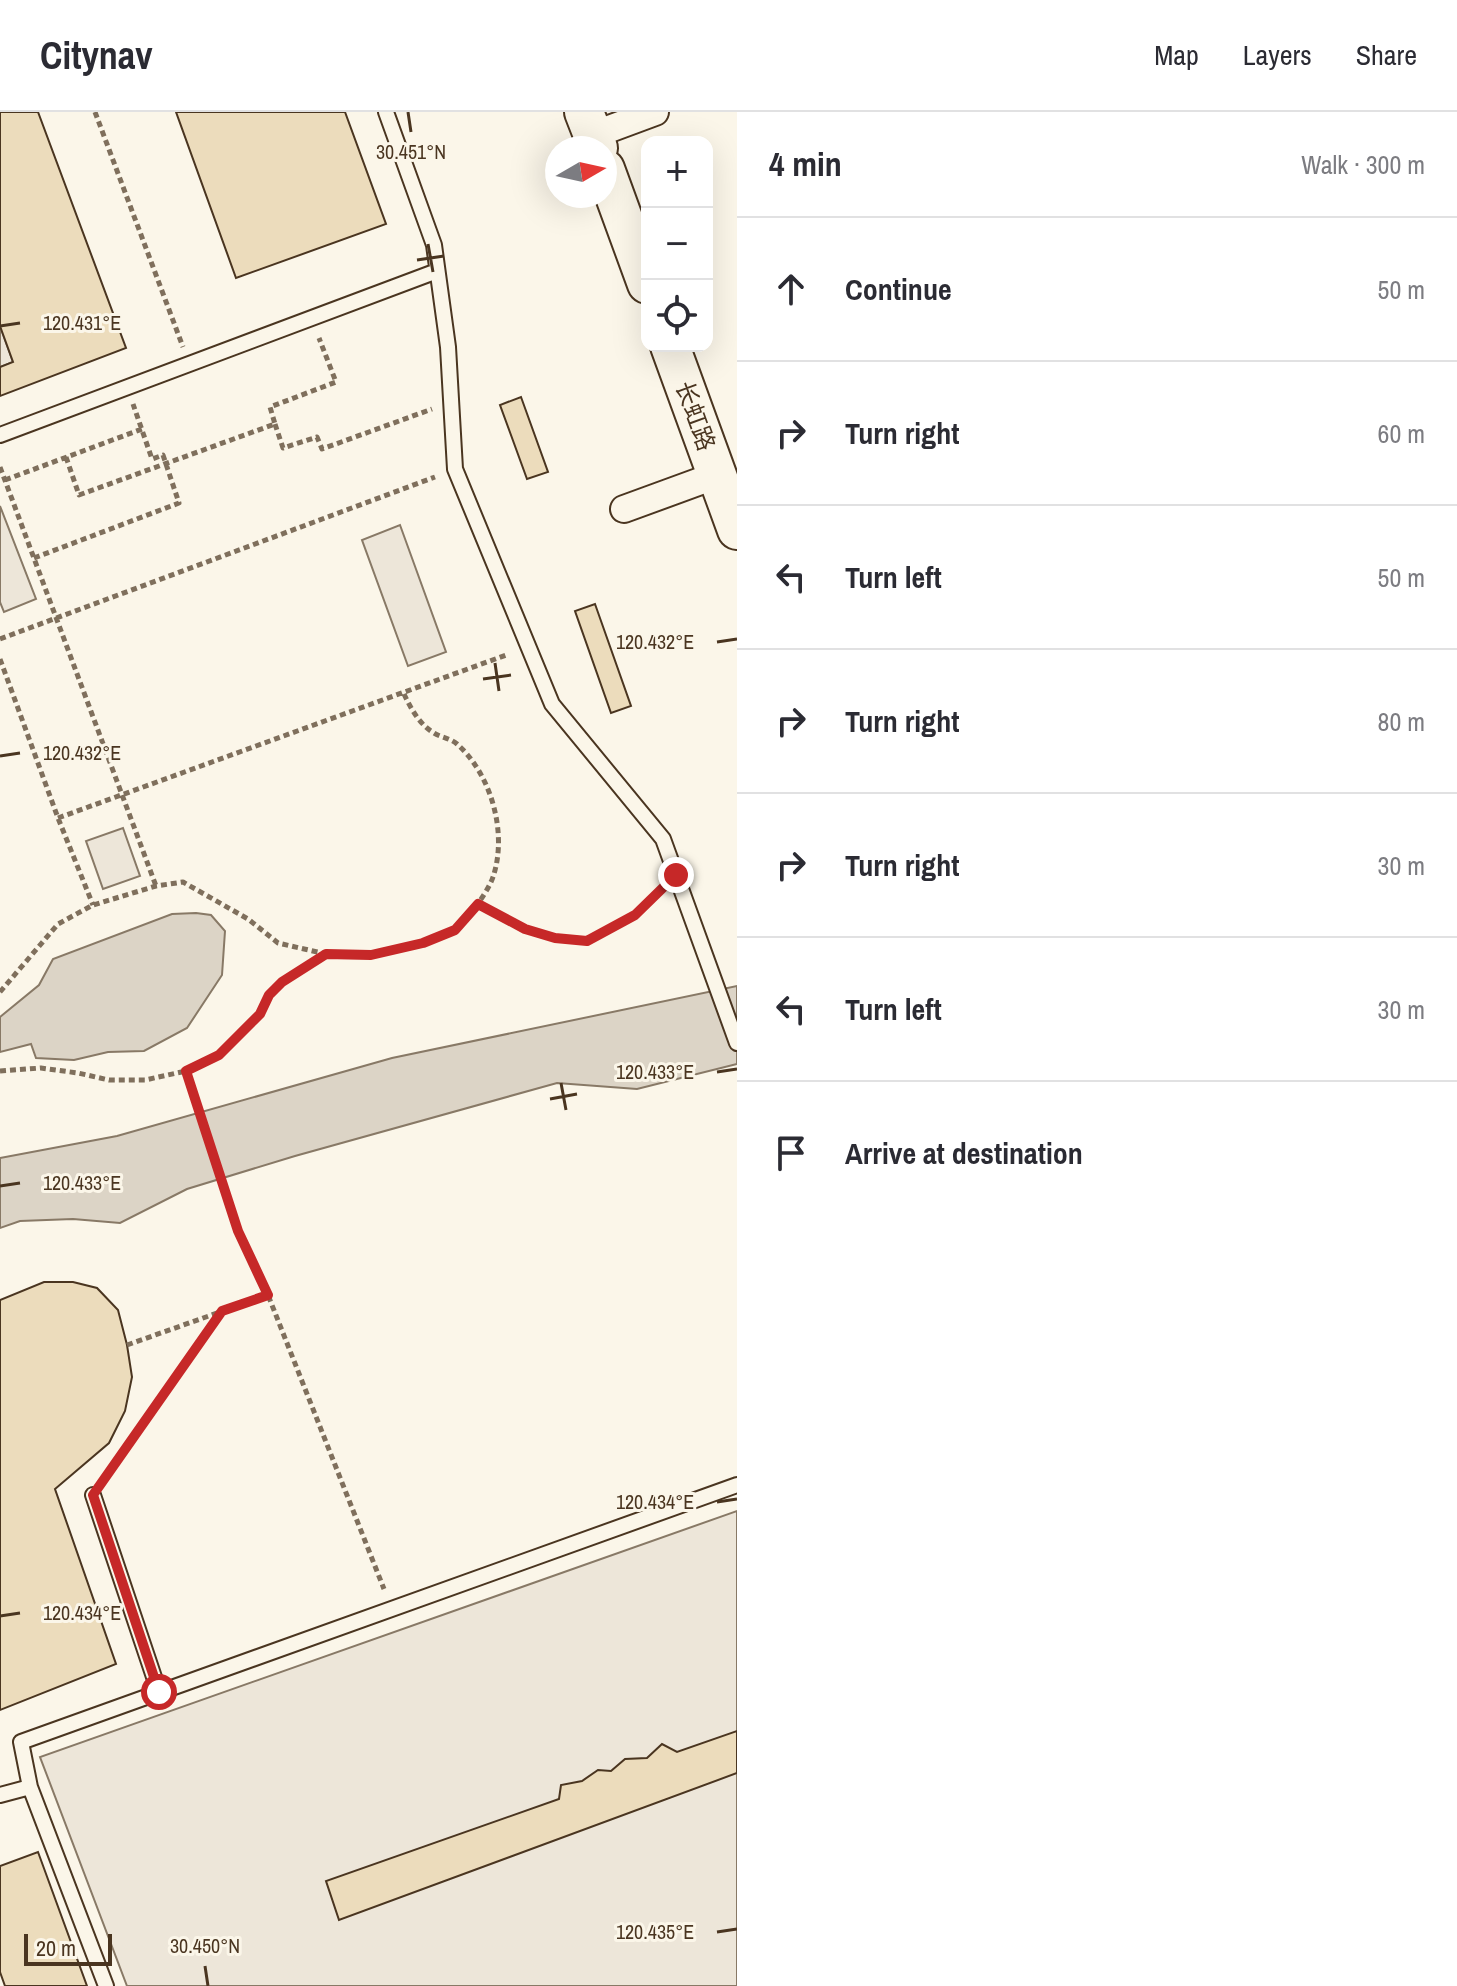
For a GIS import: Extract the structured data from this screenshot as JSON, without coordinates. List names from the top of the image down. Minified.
{"streets":{"main road":["长虹路"]},"scale_bar":"20 m","north":"right","page":{"header":"Citynav","nav":["Map","Layers","Share"],"heading":["4 min","Walk · 300 m"],"map_buttons":["+","−"],"list":[["Continue","50 m"],["Turn right","60 m"],["Turn left","50 m"],["Turn right","80 m"],["Turn right","30 m"],["Turn left","30 m"],"Arrive at destination"],"scale":"20 m"},"coordinates":["30.451°N","120.431°E","120.432°E","120.433°E","120.434°E","120.435°E","30.450°N"]}
